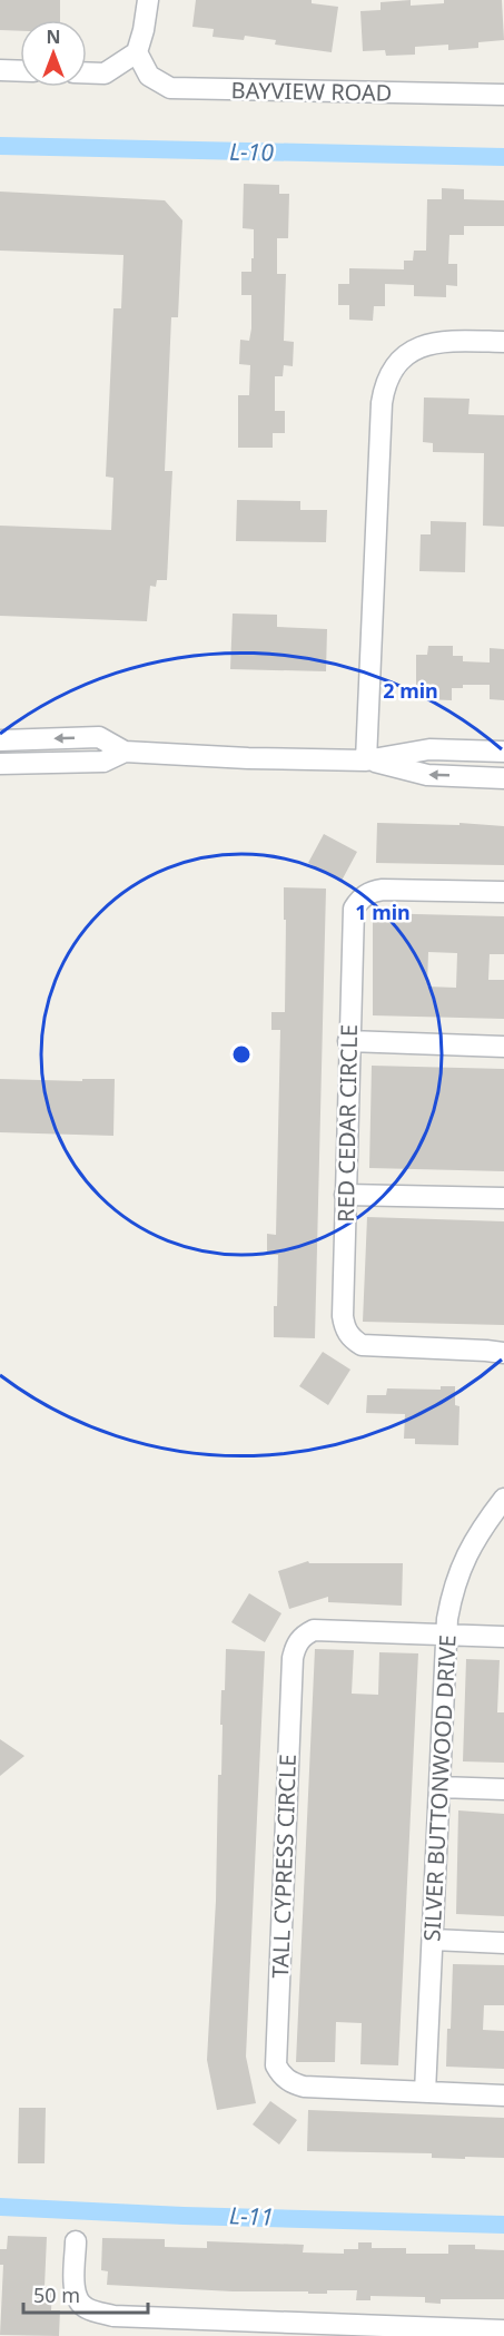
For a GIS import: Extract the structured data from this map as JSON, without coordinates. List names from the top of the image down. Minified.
{"streets":{"street":["BAYVIEW ROAD","RED CEDAR CIRCLE","SILVER BUTTONWOOD DRIVE","TALL CYPRESS CIRCLE"]},"crossings":[["SILVER BUTTONWOOD DRIVE","TALL CYPRESS CIRCLE"]],"water":["L-10","L-11"],"scale_bar":"50 m","north":"top","rings":["2 min","1 min"]}
